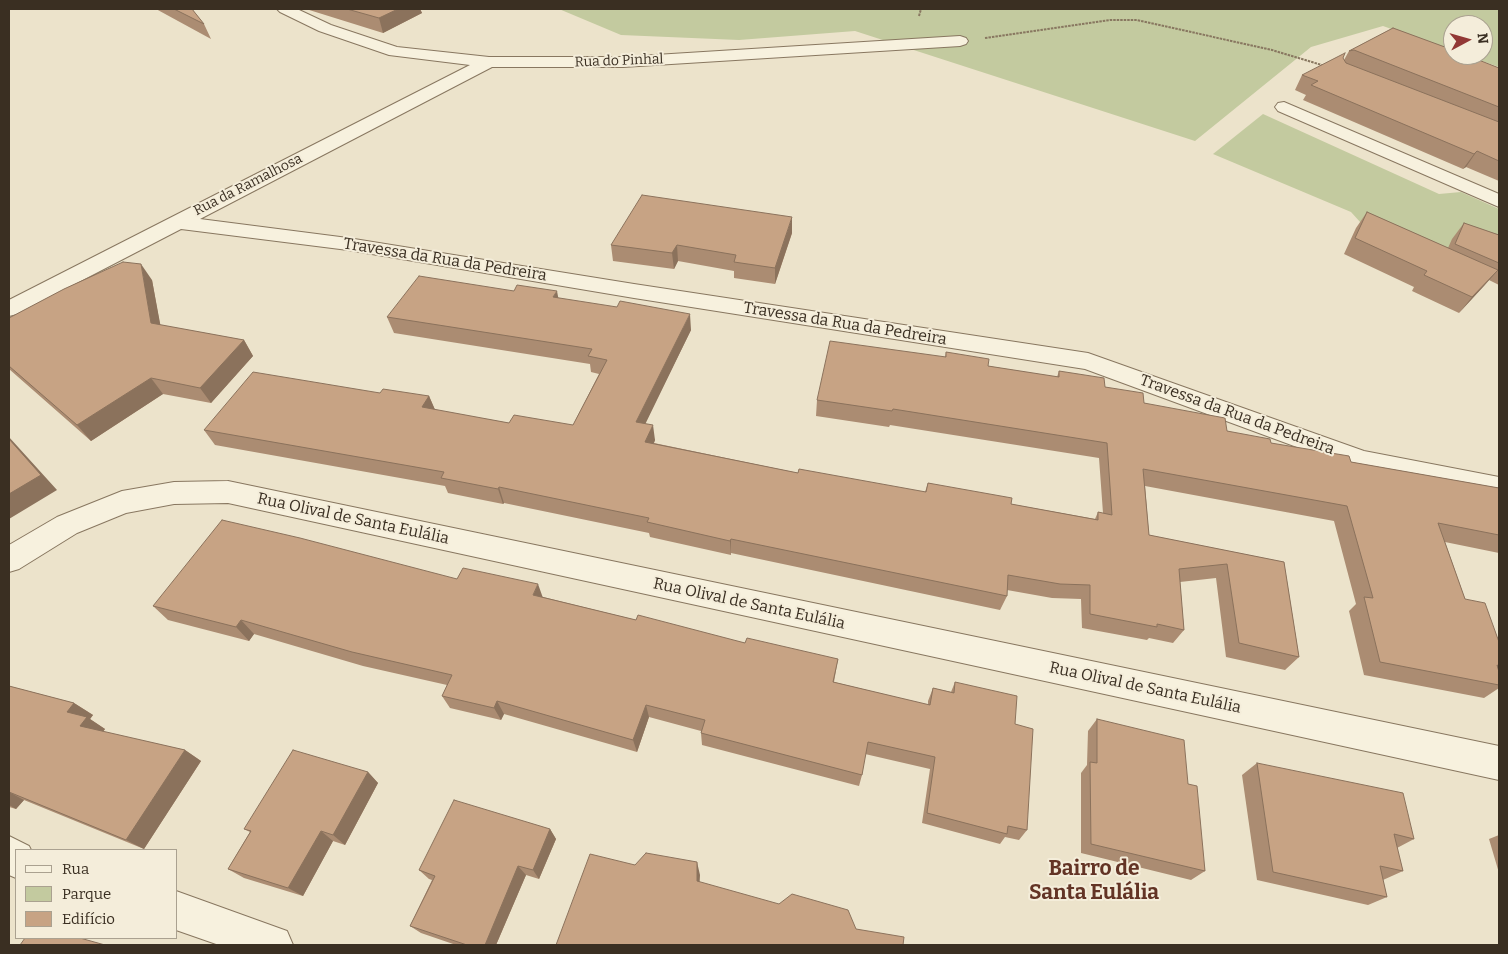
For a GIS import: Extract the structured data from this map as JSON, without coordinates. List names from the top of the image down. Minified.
{"streets":{"street":["Rua do Pinhal","Rua da Ramalhosa","Travessa da Rua da Pedreira","Rua Olival de Santa Eulália"]},"crossings":[["Rua do Pinhal","Rua da Ramalhosa"],["Rua da Ramalhosa","Travessa da Rua da Pedreira"]],"districts":["Bairro de Santa Eulália"],"legend":["Rua","Parque","Edifício"],"north":"right"}
